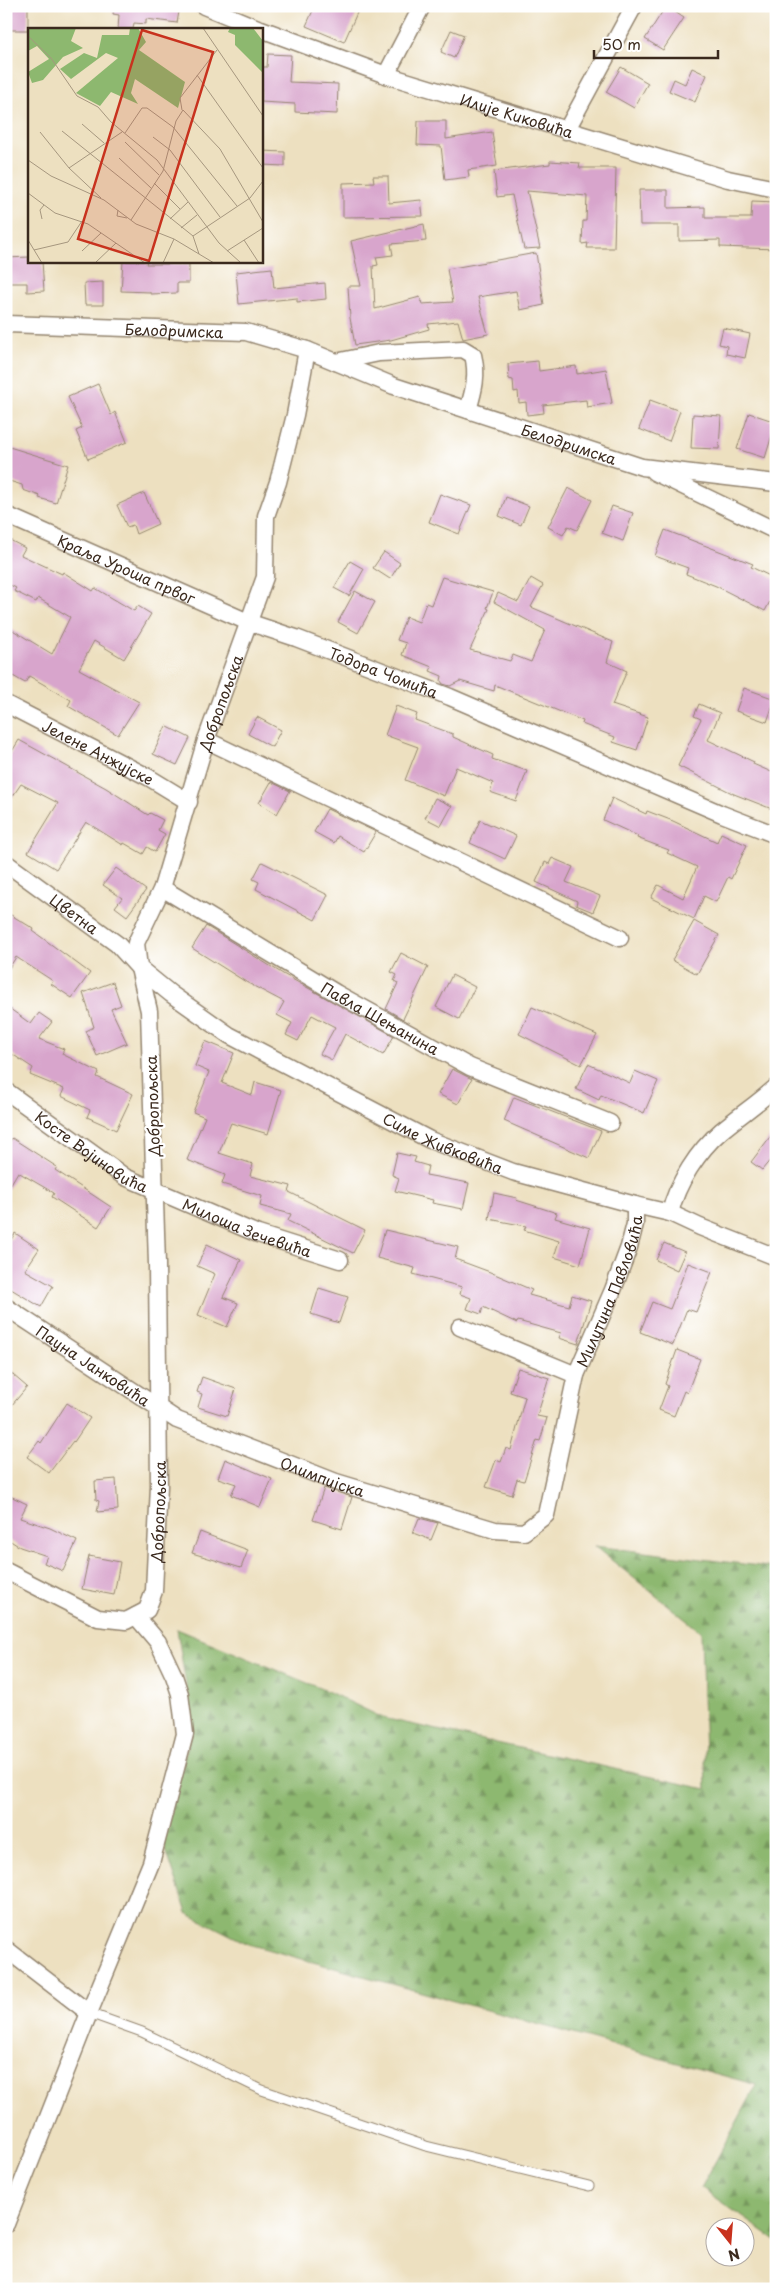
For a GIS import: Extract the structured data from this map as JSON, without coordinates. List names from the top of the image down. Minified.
{"streets":{"street":["Илије Киковића","Белодримска","Краља Уроша првог","Тодора Чомића","Добропољска","Јелене Анжујске","Цветна","Павла Шењанина","Симе Живковића","Косте Војиновића","Милоша Зечевића","Милутина Павловића","Пауна Јанковића","Олимпијска"]},"crossings":[["Краља Уроша првог","Тодора Чомића"],["Краља Уроша првог","Добропољска"],["Тодора Чомића","Добропољска"],["Добропољска","Јелене Анжујске"],["Добропољска","Цветна"],["Добропољска","Павла Шењанина"],["Добропољска","Симе Живковића"],["Добропољска","Косте Војиновића"],["Добропољска","Милоша Зечевића"],["Добропољска","Пауна Јанковића"],["Добропољска","Олимпијска"],["Цветна","Симе Живковића"],["Симе Живковића","Милутина Павловића"],["Косте Војиновића","Милоша Зечевића"],["Милутина Павловића","Олимпијска"],["Пауна Јанковића","Олимпијска"]],"scale_bar":"50 m","north":"bottom"}
